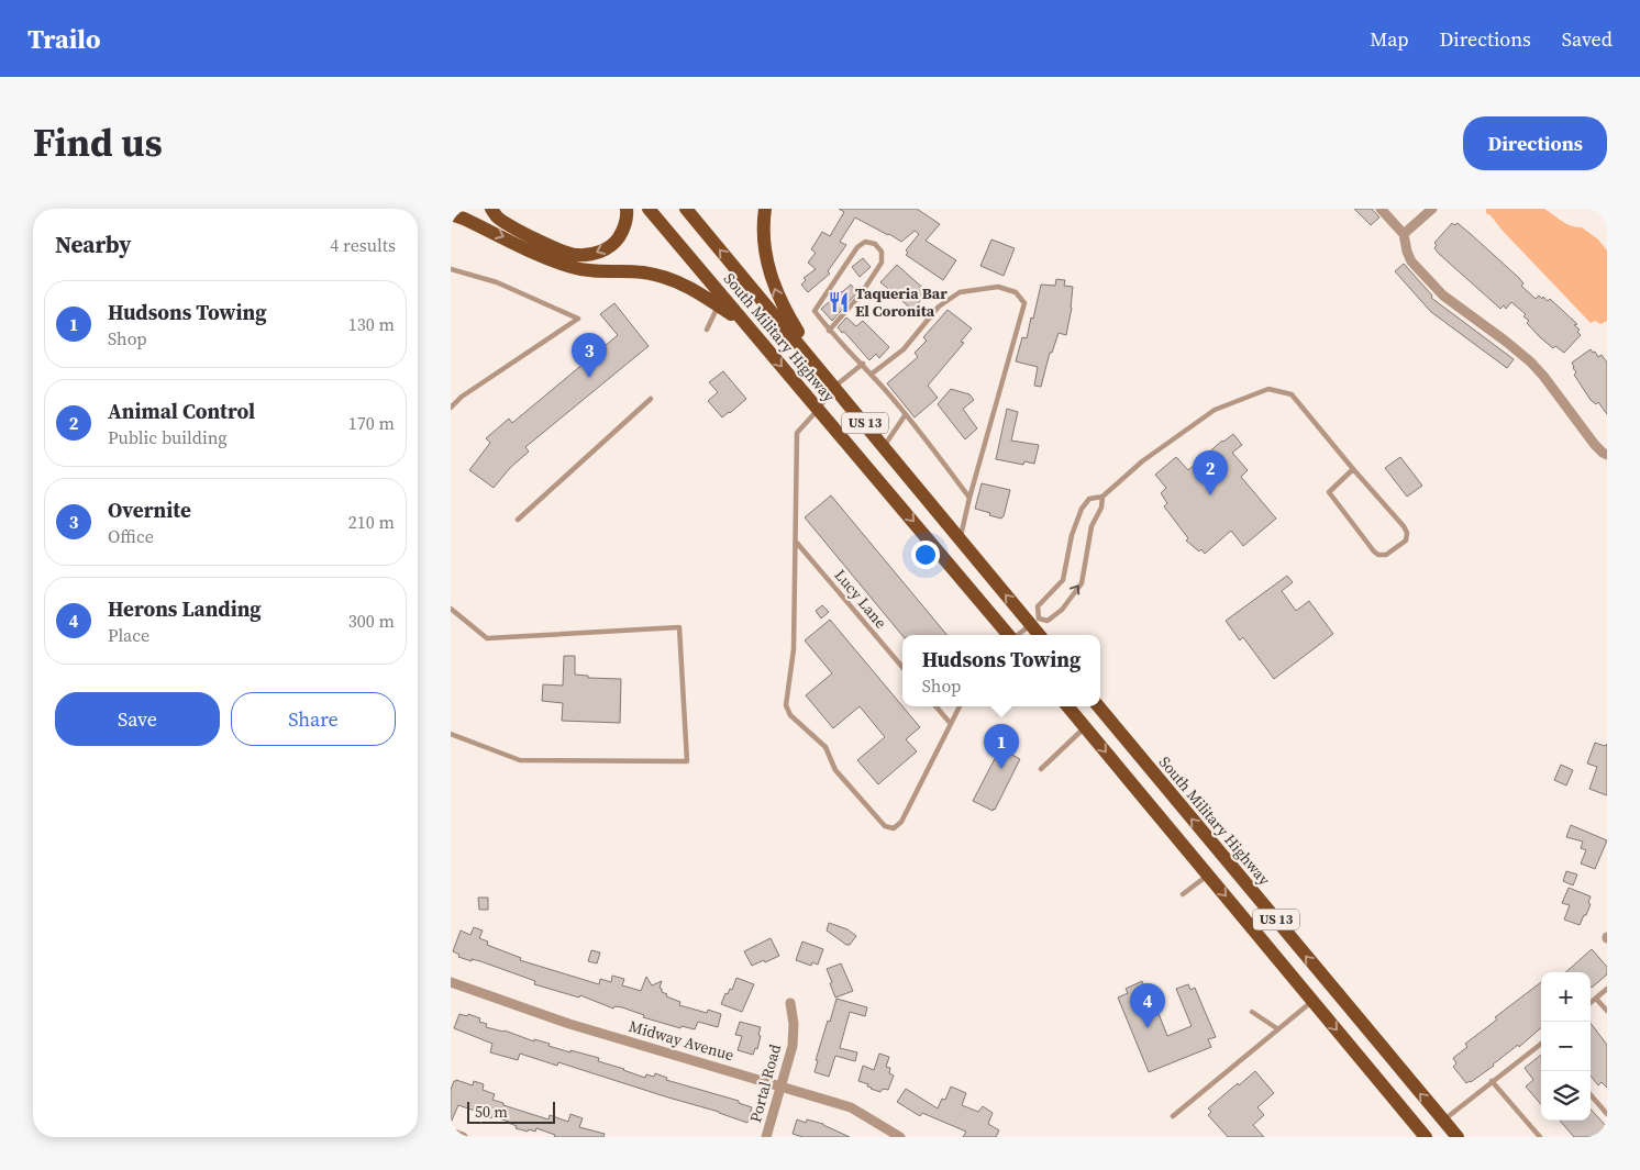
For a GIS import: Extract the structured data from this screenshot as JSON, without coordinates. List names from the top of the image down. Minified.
{"streets":{"main road":["South Military Highway","US 13"],"street":["Midway Avenue","Portal Road"],"lane":["Lucy Lane"]},"crossings":[["Midway Avenue","Portal Road"]],"places":{"restaurant":["Taqueria Bar El Coronita"]},"scale_bar":"50 m","page":{"header":"Trailo","nav":["Map","Directions","Saved"],"title":"Find us","buttons":["Directions",["Save","Share"]],"heading":["Nearby","4 results"],"list":[{"mark":"1","name":"Hudsons Towing","note":"Shop","value":"130 m"},{"mark":"2","name":"Animal Control","note":"Public building","value":"170 m"},{"mark":"3","name":"Overnite","note":"Office","value":"210 m"},{"mark":"4","name":"Herons Landing","note":"Place","value":"300 m"}],"pins":["3","2","1","4"],"popup":["Hudsons Towing","Shop"],"map_buttons":["+","−"],"scale":"50 m"}}
